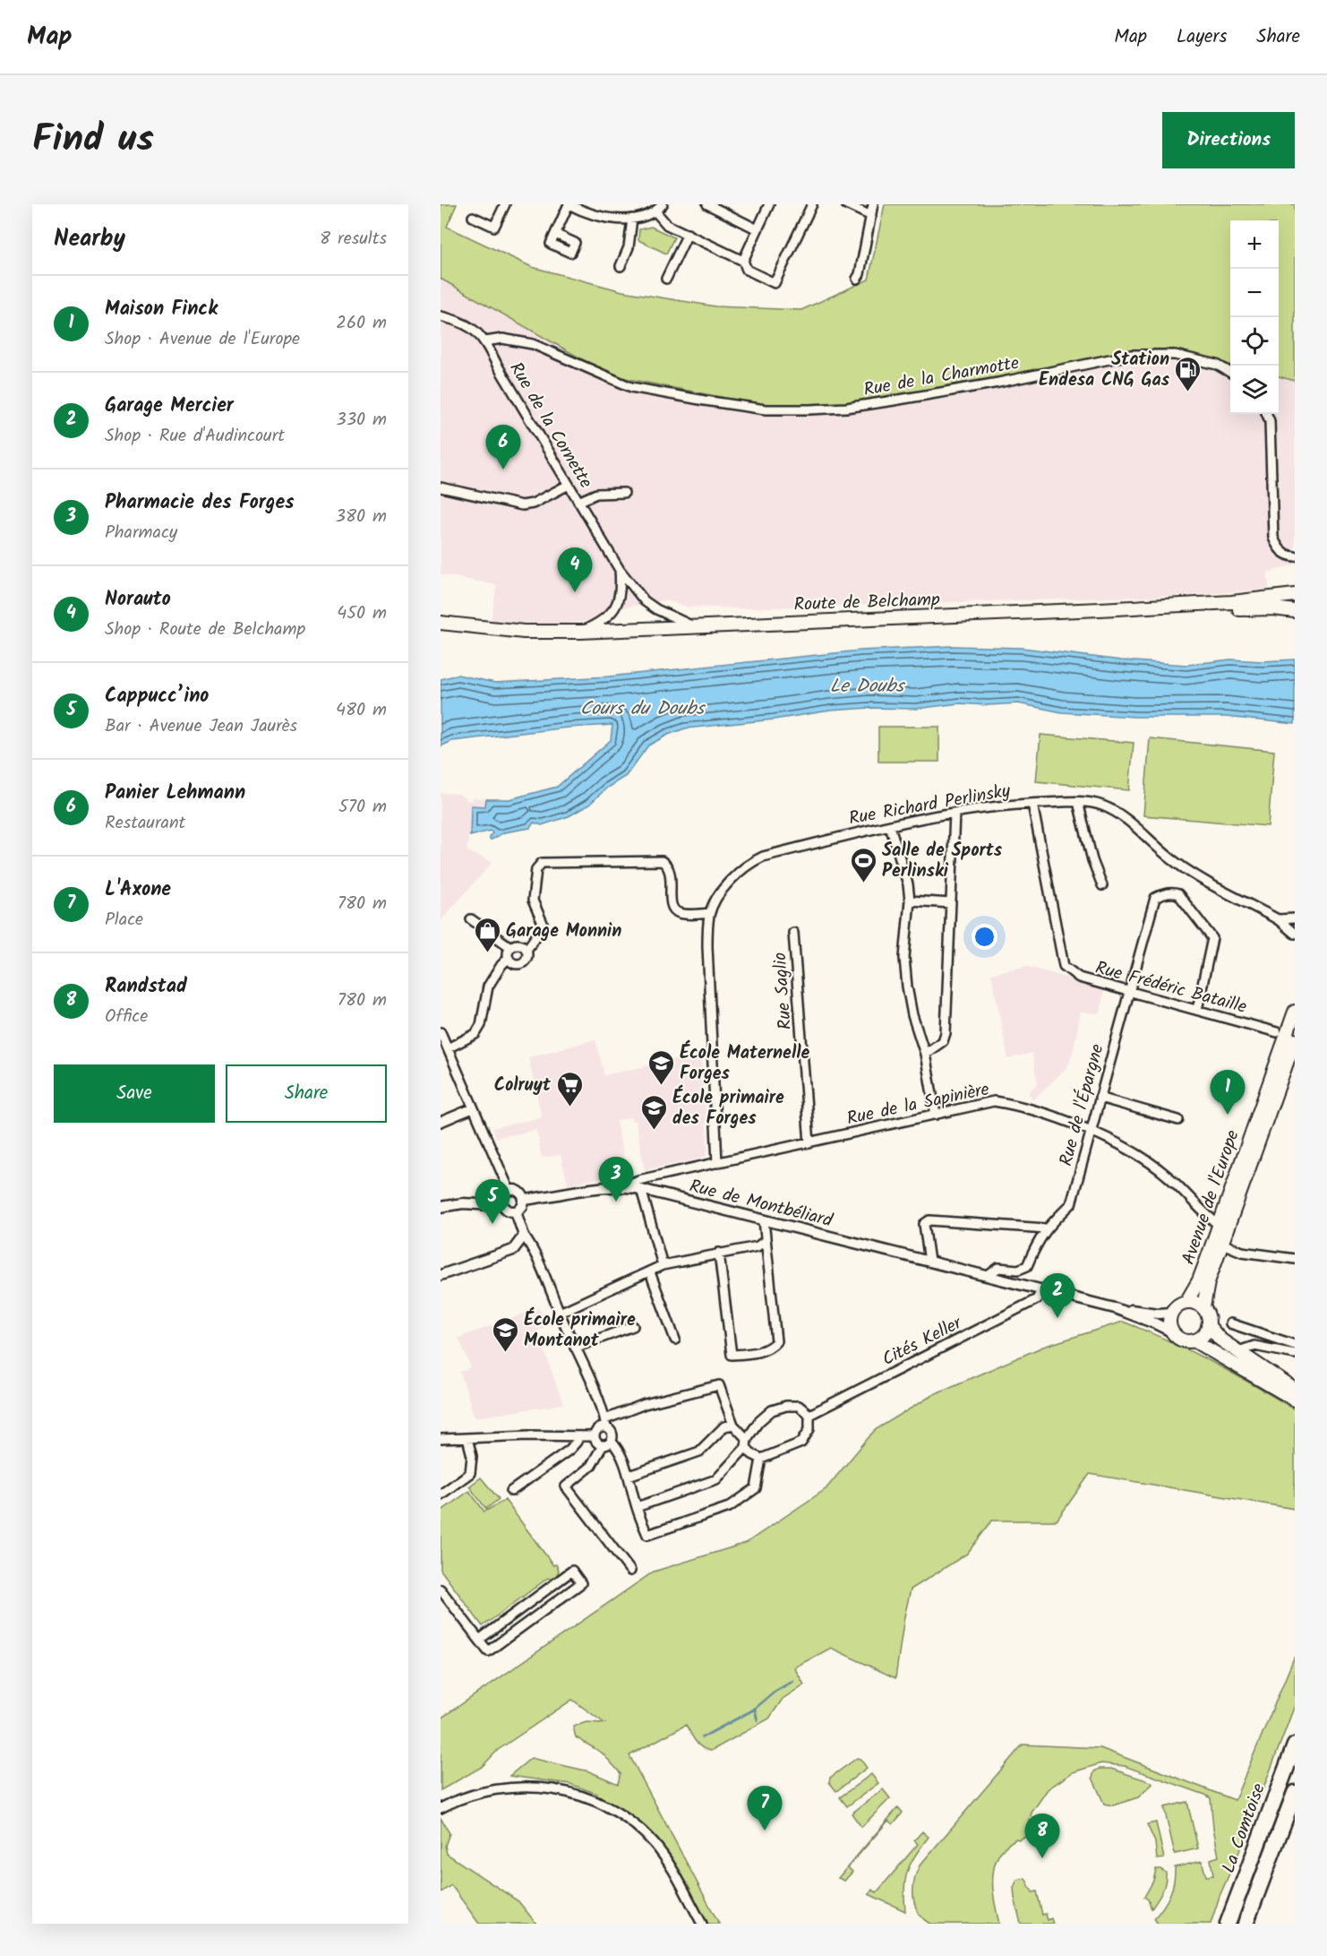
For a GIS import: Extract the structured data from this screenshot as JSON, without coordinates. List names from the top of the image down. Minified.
{"streets":{"highway":["La Comtoise"],"main road":["Route de Belchamp","Avenue de l'Europe"],"street":["Rue de la Charmotte","Rue de la Cornette","Rue Richard Perlinsky","Rue Frédéric Bataille","Rue Saglio","Rue de la Sapinière","Rue de l'Épargne","Rue de Montbéliard","Cités Keller"]},"crossings":[["Rue de la Charmotte","Rue de la Cornette"],["Rue de la Cornette","Route de Belchamp"],["Rue Richard Perlinsky","Rue Frédéric Bataille"],["Rue Frédéric Bataille","Rue de l'Épargne"],["Rue Saglio","Rue de la Sapinière"],["Rue de la Sapinière","Rue de l'Épargne"],["Rue de la Sapinière","Avenue de l'Europe"],["Rue de la Sapinière","Rue de Montbéliard"],["Rue de l'Épargne","Rue de Montbéliard"],["Rue de Montbéliard","Cités Keller"]],"water":["Le Doubs","Cours du Doubs"],"places":{"fuel station":["Station Endesa CNG Gas"],"sports":["Salle de Sports Perlinski"],"shop":["Garage Monnin"],"school or university":["École Maternelle Forges","École primaire des Forges","École primaire Montanot"],"supermarket":["Colruyt"]},"page":{"header":"Map","nav":["Map","Layers","Share"],"title":"Find us","buttons":["Directions",["Save","Share"]],"heading":["Nearby","8 results"],"map_buttons":["+","−"],"list":[{"mark":"1","name":"Maison Finck","note":"Shop · Avenue de l'Europe","value":"260 m"},{"mark":"2","name":"Garage Mercier","note":"Shop · Rue d'Audincourt","value":"330 m"},{"mark":"3","name":"Pharmacie des Forges","note":"Pharmacy","value":"380 m"},{"mark":"4","name":"Norauto","note":"Shop · Route de Belchamp","value":"450 m"},{"mark":"5","name":"Cappucc’ino","note":"Bar · Avenue Jean Jaurès","value":"480 m"},{"mark":"6","name":"Panier Lehmann","note":"Restaurant","value":"570 m"},{"mark":"7","name":"L'Axone","note":"Place","value":"780 m"},{"mark":"8","name":"Randstad","note":"Office","value":"780 m"}],"pins":["6","4","1","3","5","2","7","8"]}}
